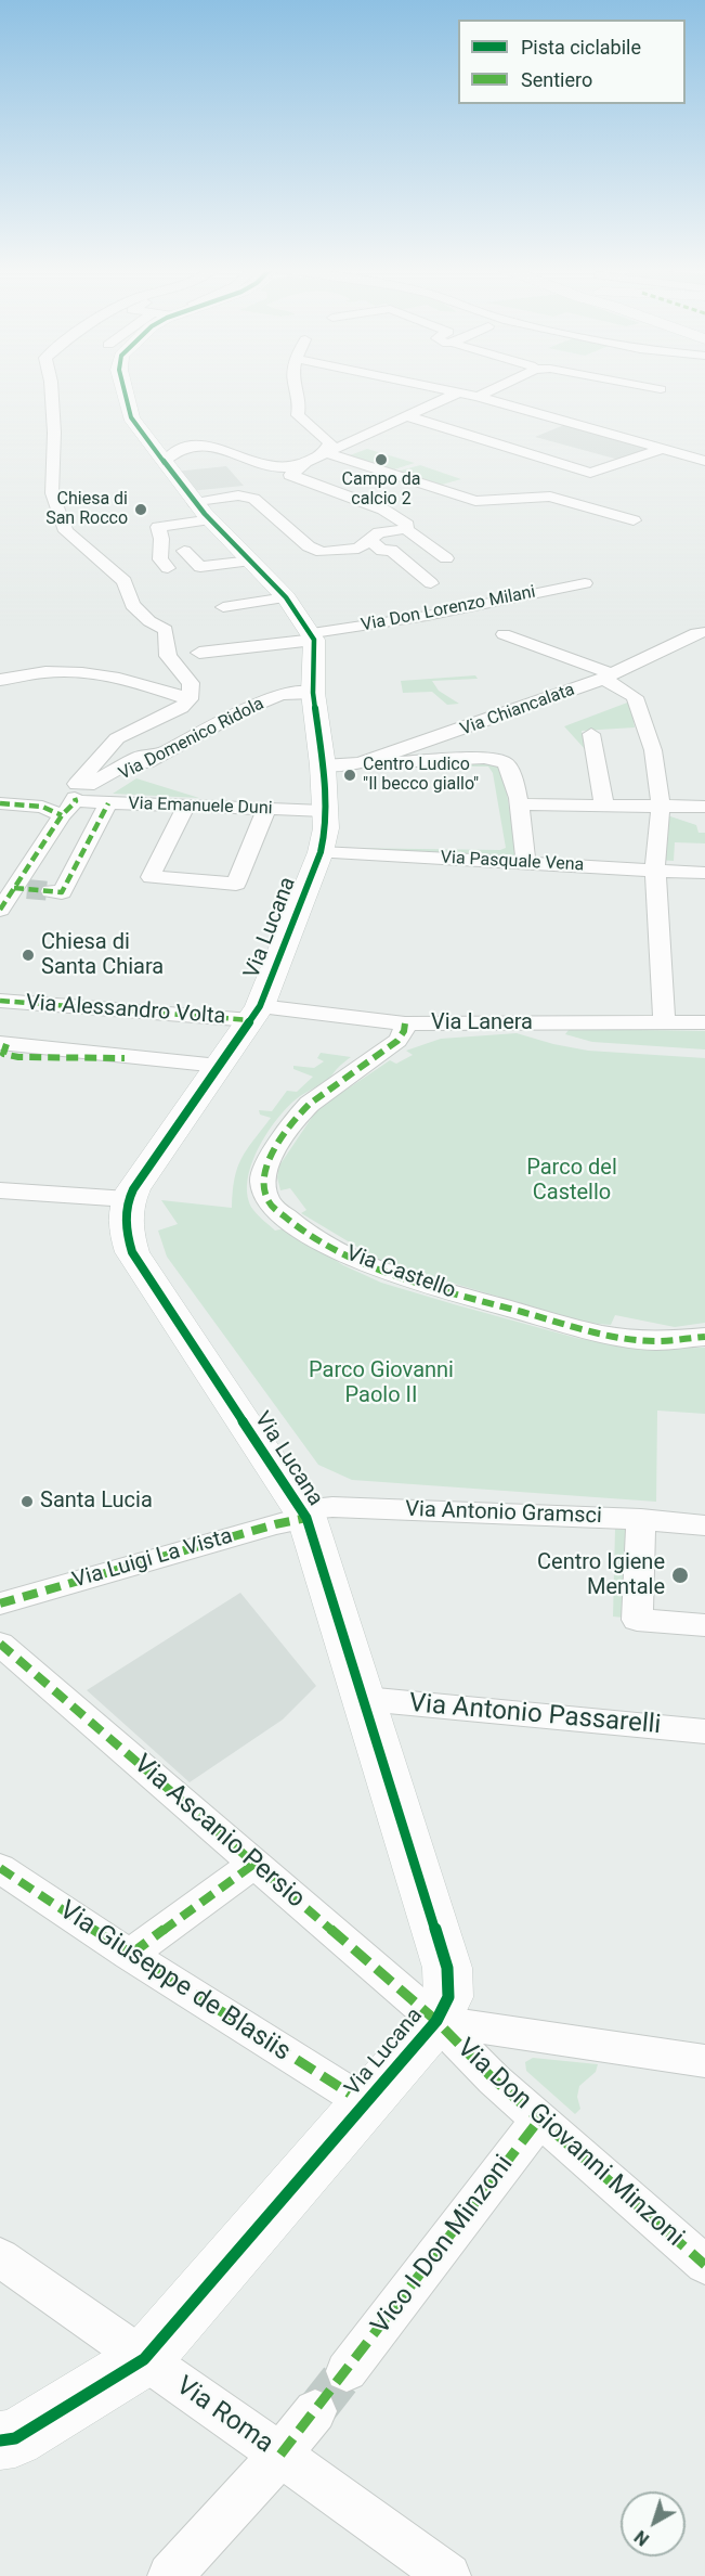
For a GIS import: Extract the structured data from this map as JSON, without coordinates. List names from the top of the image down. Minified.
{"streets":{"street":["Via Don Lorenzo Milani","Via Chiancalata","Via Domenico Ridola","Via Emanuele Duni","Via Pasquale Vena","Via Lucana","Via Alessandro Volta","Via Lanera","Via Castello","Via Antonio Gramsci","Via Luigi La Vista","Via Antonio Passarelli","Via Ascanio Persio","Via Giuseppe de Blasiis","Via Don Giovanni Minzoni","Vico I Don Minzoni","Via Roma"]},"crossings":[["Via Don Lorenzo Milani","Via Lucana"],["Via Chiancalata","Via Lucana"],["Via Domenico Ridola","Via Emanuele Duni"],["Via Domenico Ridola","Via Lucana"],["Via Emanuele Duni","Via Lucana"],["Via Pasquale Vena","Via Lucana"],["Via Lucana","Via Alessandro Volta"],["Via Lucana","Via Lanera"],["Via Lucana","Via Antonio Gramsci"],["Via Lucana","Via Luigi La Vista"],["Via Lucana","Via Antonio Passarelli"],["Via Lucana","Via Ascanio Persio"],["Via Lucana","Via Don Giovanni Minzoni"],["Via Lucana","Via Roma"],["Via Alessandro Volta","Via Lanera"],["Via Lanera","Via Castello"],["Via Antonio Gramsci","Via Luigi La Vista"],["Via Ascanio Persio","Via Don Giovanni Minzoni"],["Via Don Giovanni Minzoni","Vico I Don Minzoni"]],"parks":["Parco del Castello","Parco Giovanni Paolo II"],"places":["Campo da calcio 2","Chiesa di San Rocco","Centro Ludico \"Il becco giallo\"","Chiesa di Santa Chiara","Santa Lucia","Centro Igiene Mentale"],"legend":["Pista ciclabile","Sentiero"],"north":"bottom left"}
